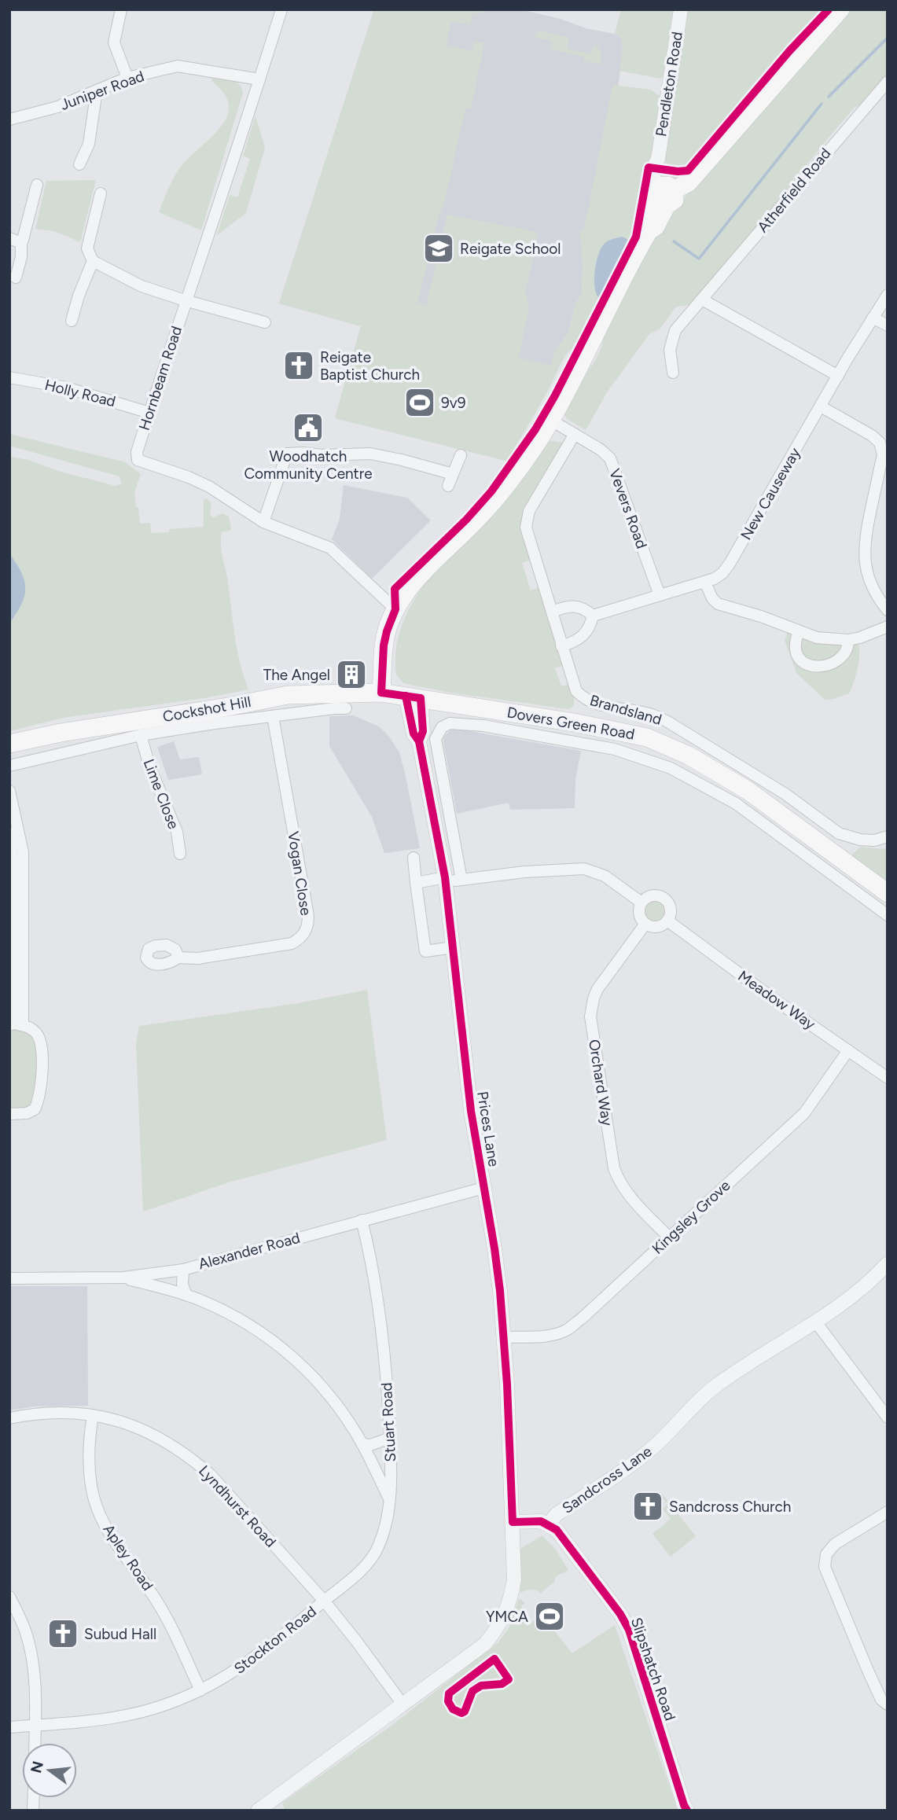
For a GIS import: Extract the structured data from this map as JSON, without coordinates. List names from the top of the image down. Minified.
{"streets":{"main road":["Cockshot Hill","Dovers Green Road"],"street":["Pendleton Road","Juniper Road","Atherfield Road","Hornbeam Road","Holly Road","New Causeway","Vevers Road","Brandsland","Lime Close","Vogan Close","Meadow Way","Orchard Way","Prices Lane","Kingsley Grove","Alexander Road","Stuart Road","Sandcross Lane","Lyndhurst Road","Apley Road","Stockton Road","Slipshatch Road"]},"crossings":[["Juniper Road","Hornbeam Road"],["Hornbeam Road","Holly Road"],["New Causeway","Vevers Road"],["Vevers Road","Brandsland"],["Cockshot Hill","Dovers Green Road"],["Cockshot Hill","Lime Close"],["Cockshot Hill","Vogan Close"],["Cockshot Hill","Prices Lane"],["Dovers Green Road","Prices Lane"],["Meadow Way","Orchard Way"],["Meadow Way","Kingsley Grove"],["Orchard Way","Kingsley Grove"],["Prices Lane","Kingsley Grove"],["Prices Lane","Alexander Road"],["Prices Lane","Sandcross Lane"],["Alexander Road","Stuart Road"],["Stuart Road","Lyndhurst Road"],["Stuart Road","Stockton Road"],["Sandcross Lane","Slipshatch Road"],["Lyndhurst Road","Apley Road"],["Lyndhurst Road","Stockton Road"],["Apley Road","Stockton Road"]],"places":{"school or university":["Reigate School"],"church":["Reigate Baptist Church","Sandcross Church","Subud Hall"],"sports":["9v9","YMCA"],"public building":["Woodhatch Community Centre"],"building":["The Angel"]},"north":"left"}
